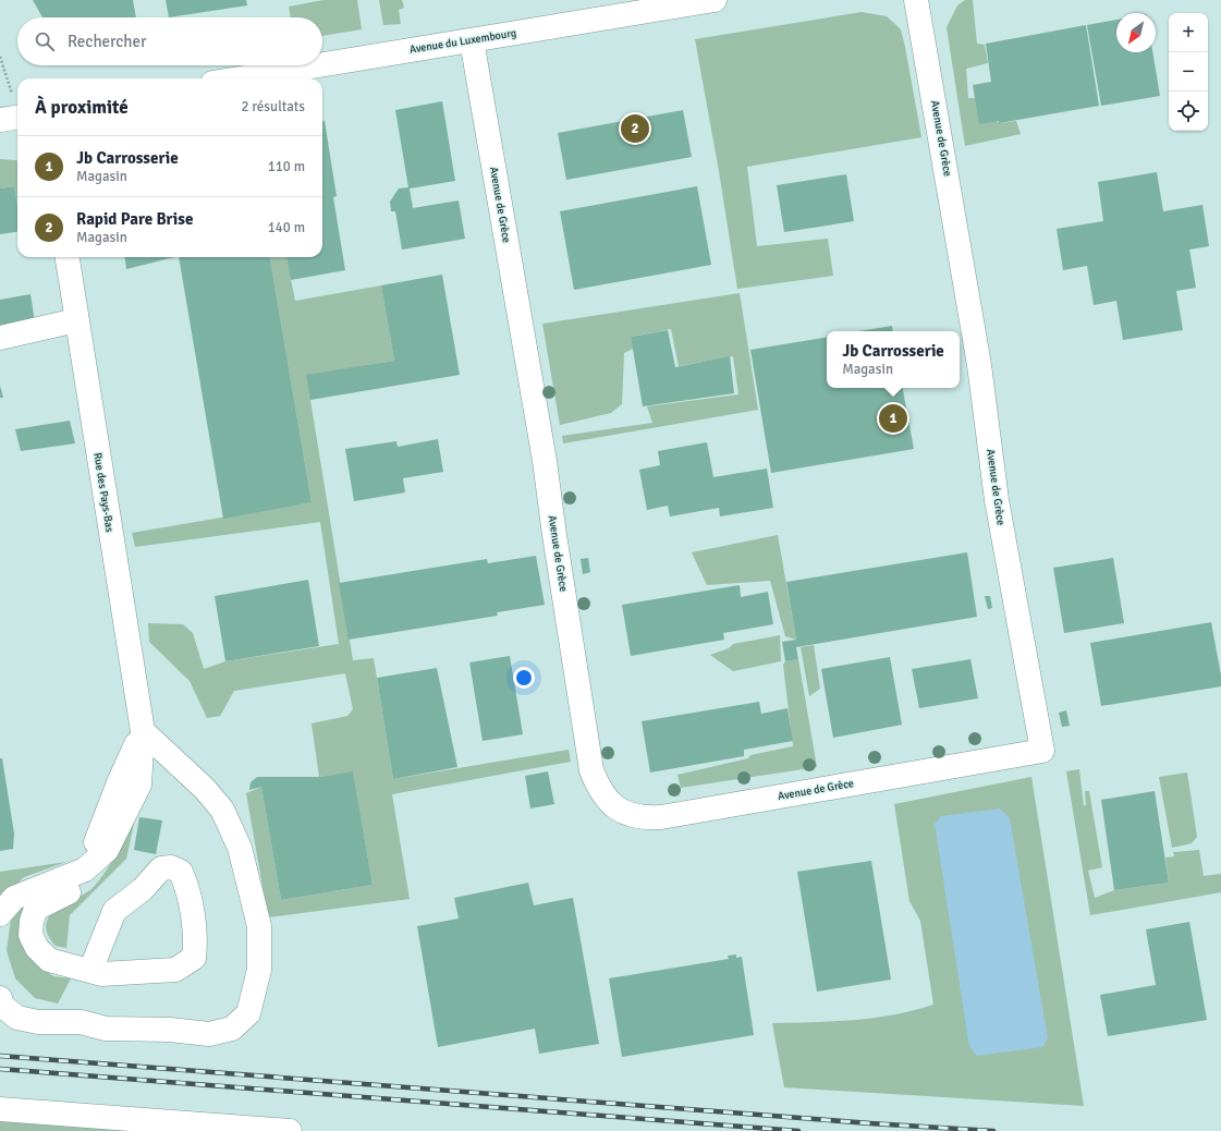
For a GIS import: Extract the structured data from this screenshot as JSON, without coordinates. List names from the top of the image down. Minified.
{"streets":{"street":["Avenue du Luxembourg","Avenue de Grèce","Rue des Pays-Bas"]},"crossings":[["Avenue du Luxembourg","Avenue de Grèce"]],"north":"bottom left","page":{"map_buttons":["+","−"],"search":"Rechercher","heading":["À proximité","2 résultats"],"pins":["2","1"],"list":[{"mark":"1","name":"Jb Carrosserie","note":"Magasin","value":"110 m"},{"mark":"2","name":"Rapid Pare Brise","note":"Magasin","value":"140 m"}],"popup":["Jb Carrosserie","Magasin"]}}
